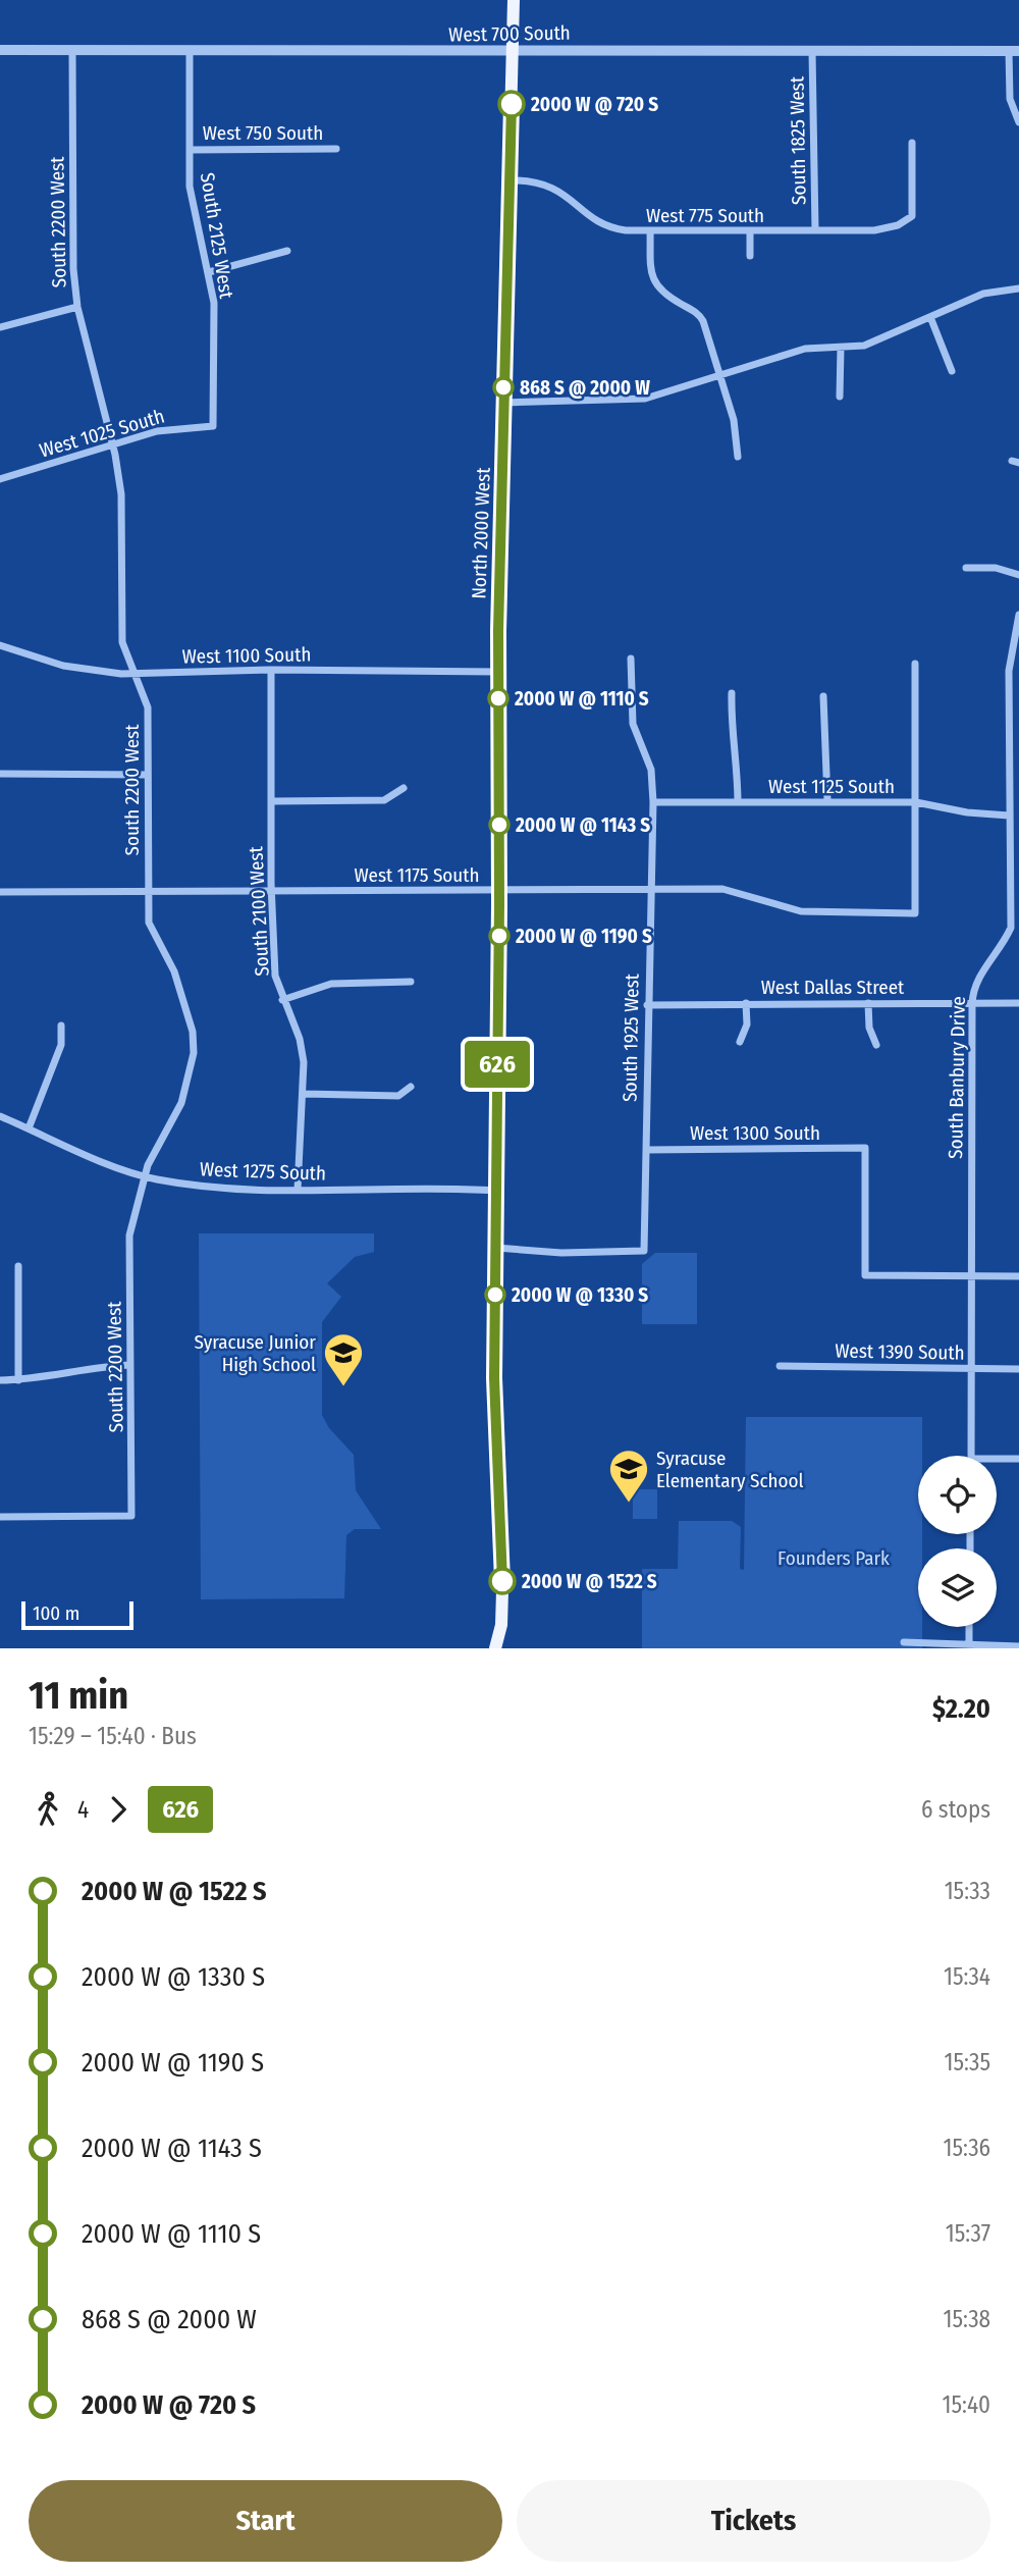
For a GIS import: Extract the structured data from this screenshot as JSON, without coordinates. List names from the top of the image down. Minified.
{"streets":{"main road":["North 2000 West"],"street":["West 700 South","West 750 South","South 1825 West","West 775 South","South 2200 West","South 2125 West","West 1025 South","West 1100 South","West 1125 South","West 1175 South","South 2100 West","West Dallas Street","South 1925 West","South Banbury Drive","West 1300 South","West 1275 South","West 1390 South"]},"crossings":[["West 700 South","South 1825 West"],["West 700 South","South 2200 West"],["West 700 South","South 2125 West"],["West 700 South","North 2000 West"],["West 750 South","South 2125 West"],["South 1825 West","West 775 South"],["West 775 South","North 2000 West"],["South 2200 West","West 1025 South"],["South 2200 West","West 1100 South"],["South 2200 West","West 1175 South"],["South 2200 West","West 1275 South"],["South 2125 West","West 1025 South"],["North 2000 West","West 1100 South"],["North 2000 West","West 1175 South"],["North 2000 West","South 1925 West"],["North 2000 West","West 1275 South"],["West 1100 South","South 2100 West"],["West 1125 South","West 1175 South"],["West 1125 South","South 1925 West"],["West 1125 South","South Banbury Drive"],["West 1175 South","South 2100 West"],["West 1175 South","South 1925 West"],["South 2100 West","West 1275 South"],["West Dallas Street","South 1925 West"],["West Dallas Street","South Banbury Drive"],["South 1925 West","West 1300 South"],["South Banbury Drive","West 1300 South"],["South Banbury Drive","West 1390 South"]],"parks":["Founders Park"],"places":{"other":["2000 W @ 720 S","868 S @ 2000 W","2000 W @ 1110 S","2000 W @ 1143 S","2000 W @ 1190 S","2000 W @ 1330 S","2000 W @ 1522 S"],"school or university":["Syracuse Junior High School","Syracuse Elementary School"]},"lines":["bus line 626"],"scale_bar":"100 m","page":{"on_map":"626","scale":"100 m","heading":["11 min","15:29 – 15:40 · Bus","$2.20"],"legs":["4","626","6 stops"],"list":[{"name":"2000 W @ 1522 S","value":"15:33"},{"name":"2000 W @ 1330 S","value":"15:34"},{"name":"2000 W @ 1190 S","value":"15:35"},{"name":"2000 W @ 1143 S","value":"15:36"},{"name":"2000 W @ 1110 S","value":"15:37"},{"name":"868 S @ 2000 W","value":"15:38"},{"name":"2000 W @ 720 S","value":"15:40"}],"buttons":["Start","Tickets"]}}
